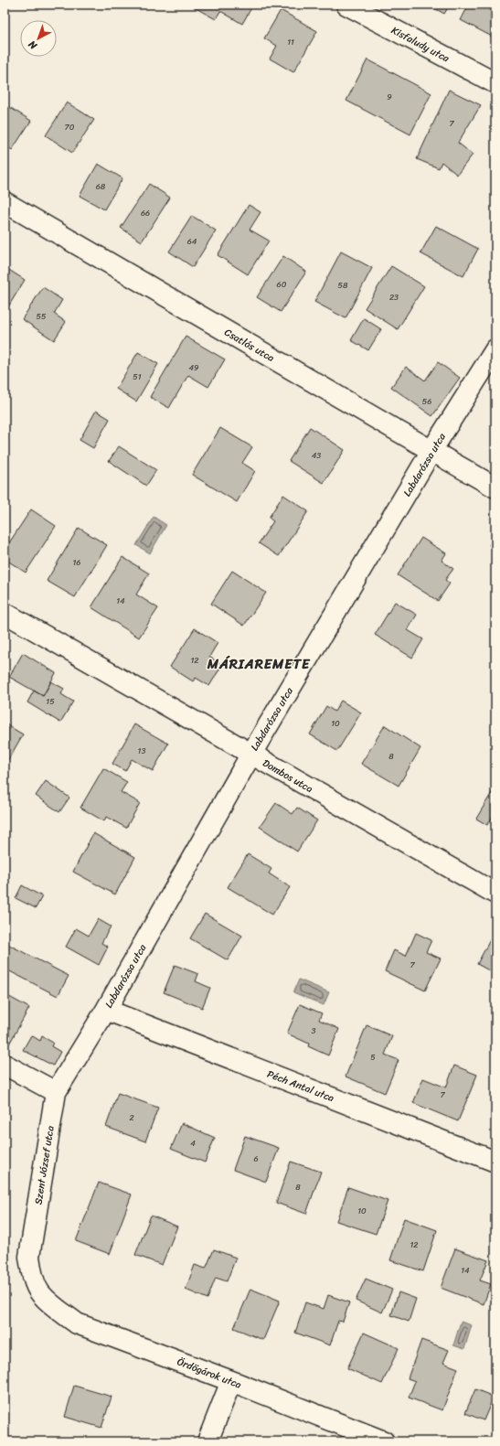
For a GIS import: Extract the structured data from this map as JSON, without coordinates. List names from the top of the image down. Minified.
{"streets":{"street":["Kisfaludy utca","Csatlós utca","Labdarózsa utca","Dombos utca","Péch Antal utca","Szent József utca","Ördögárok utca"]},"crossings":[["Csatlós utca","Labdarózsa utca"],["Labdarózsa utca","Dombos utca"],["Labdarózsa utca","Péch Antal utca"],["Labdarózsa utca","Szent József utca"],["Szent József utca","Ördögárok utca"]],"districts":["MÁRIAREMETE"],"house_numbers":["11","9","7","70","68","66","64","60","58","23","55","49","51","56","43","16","14","12","15","10","13","8","7","3","5","7","2","4","6","8","10","12","14"],"north":"bottom left"}
